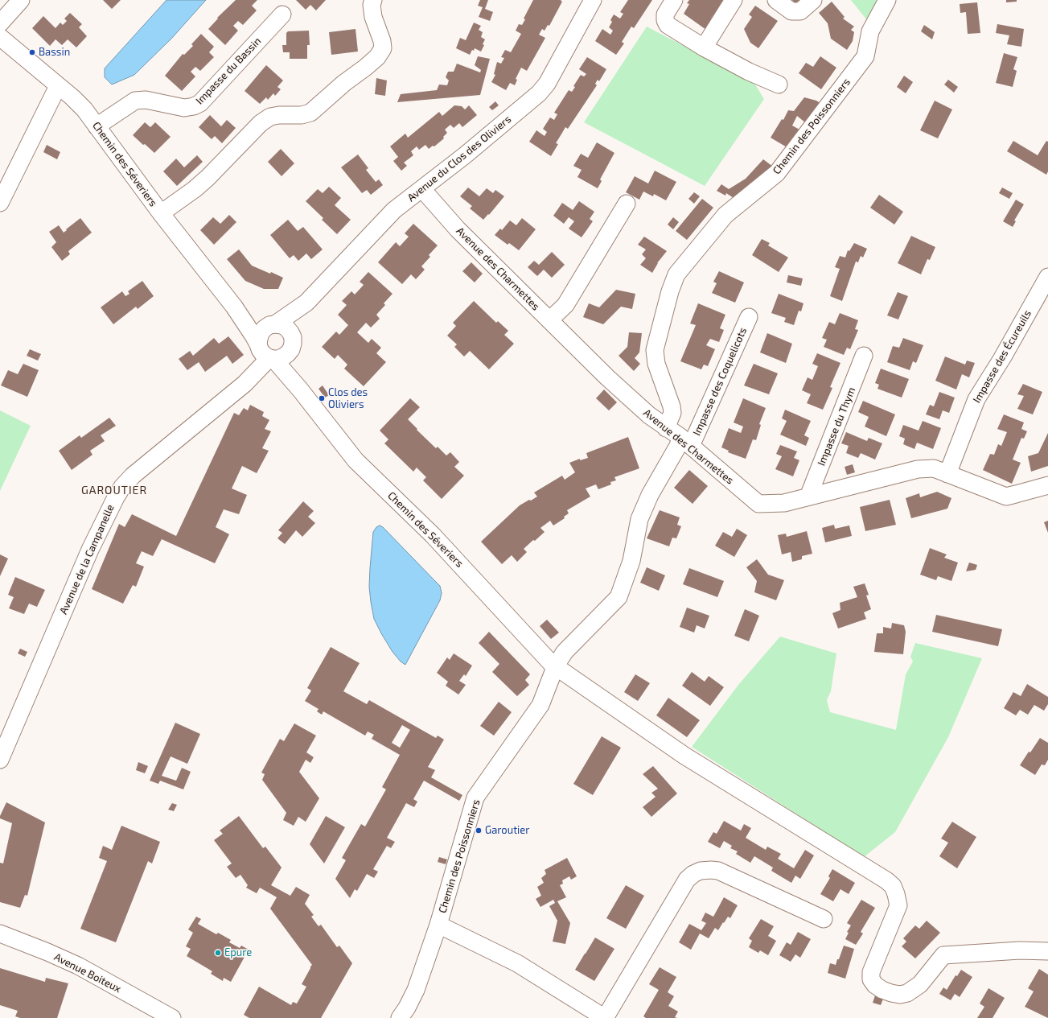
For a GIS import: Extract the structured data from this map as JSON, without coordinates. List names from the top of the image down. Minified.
{"streets":{"street":["Impasse du Bassin","Chemin des Poissonniers","Avenue du Clos des Oliviers","Chemin des Séveriers","Avenue des Charmettes","Impasse des Écureuils","Impasse des Coquelicots","Impasse du Thym","Avenue de la Campanelle","Avenue Boiteux"]},"crossings":[["Impasse du Bassin","Chemin des Séveriers"],["Chemin des Poissonniers","Chemin des Séveriers"],["Chemin des Poissonniers","Avenue des Charmettes"],["Chemin des Poissonniers","Impasse des Coquelicots"],["Avenue du Clos des Oliviers","Chemin des Séveriers"],["Avenue du Clos des Oliviers","Avenue des Charmettes"],["Avenue du Clos des Oliviers","Avenue de la Campanelle"],["Chemin des Séveriers","Avenue de la Campanelle"],["Avenue des Charmettes","Impasse des Écureuils"],["Avenue des Charmettes","Impasse des Coquelicots"],["Avenue des Charmettes","Impasse du Thym"]],"districts":["GAROUTIER"],"places":["Bassin","Clos des Oliviers","Garoutier","Epure"]}
